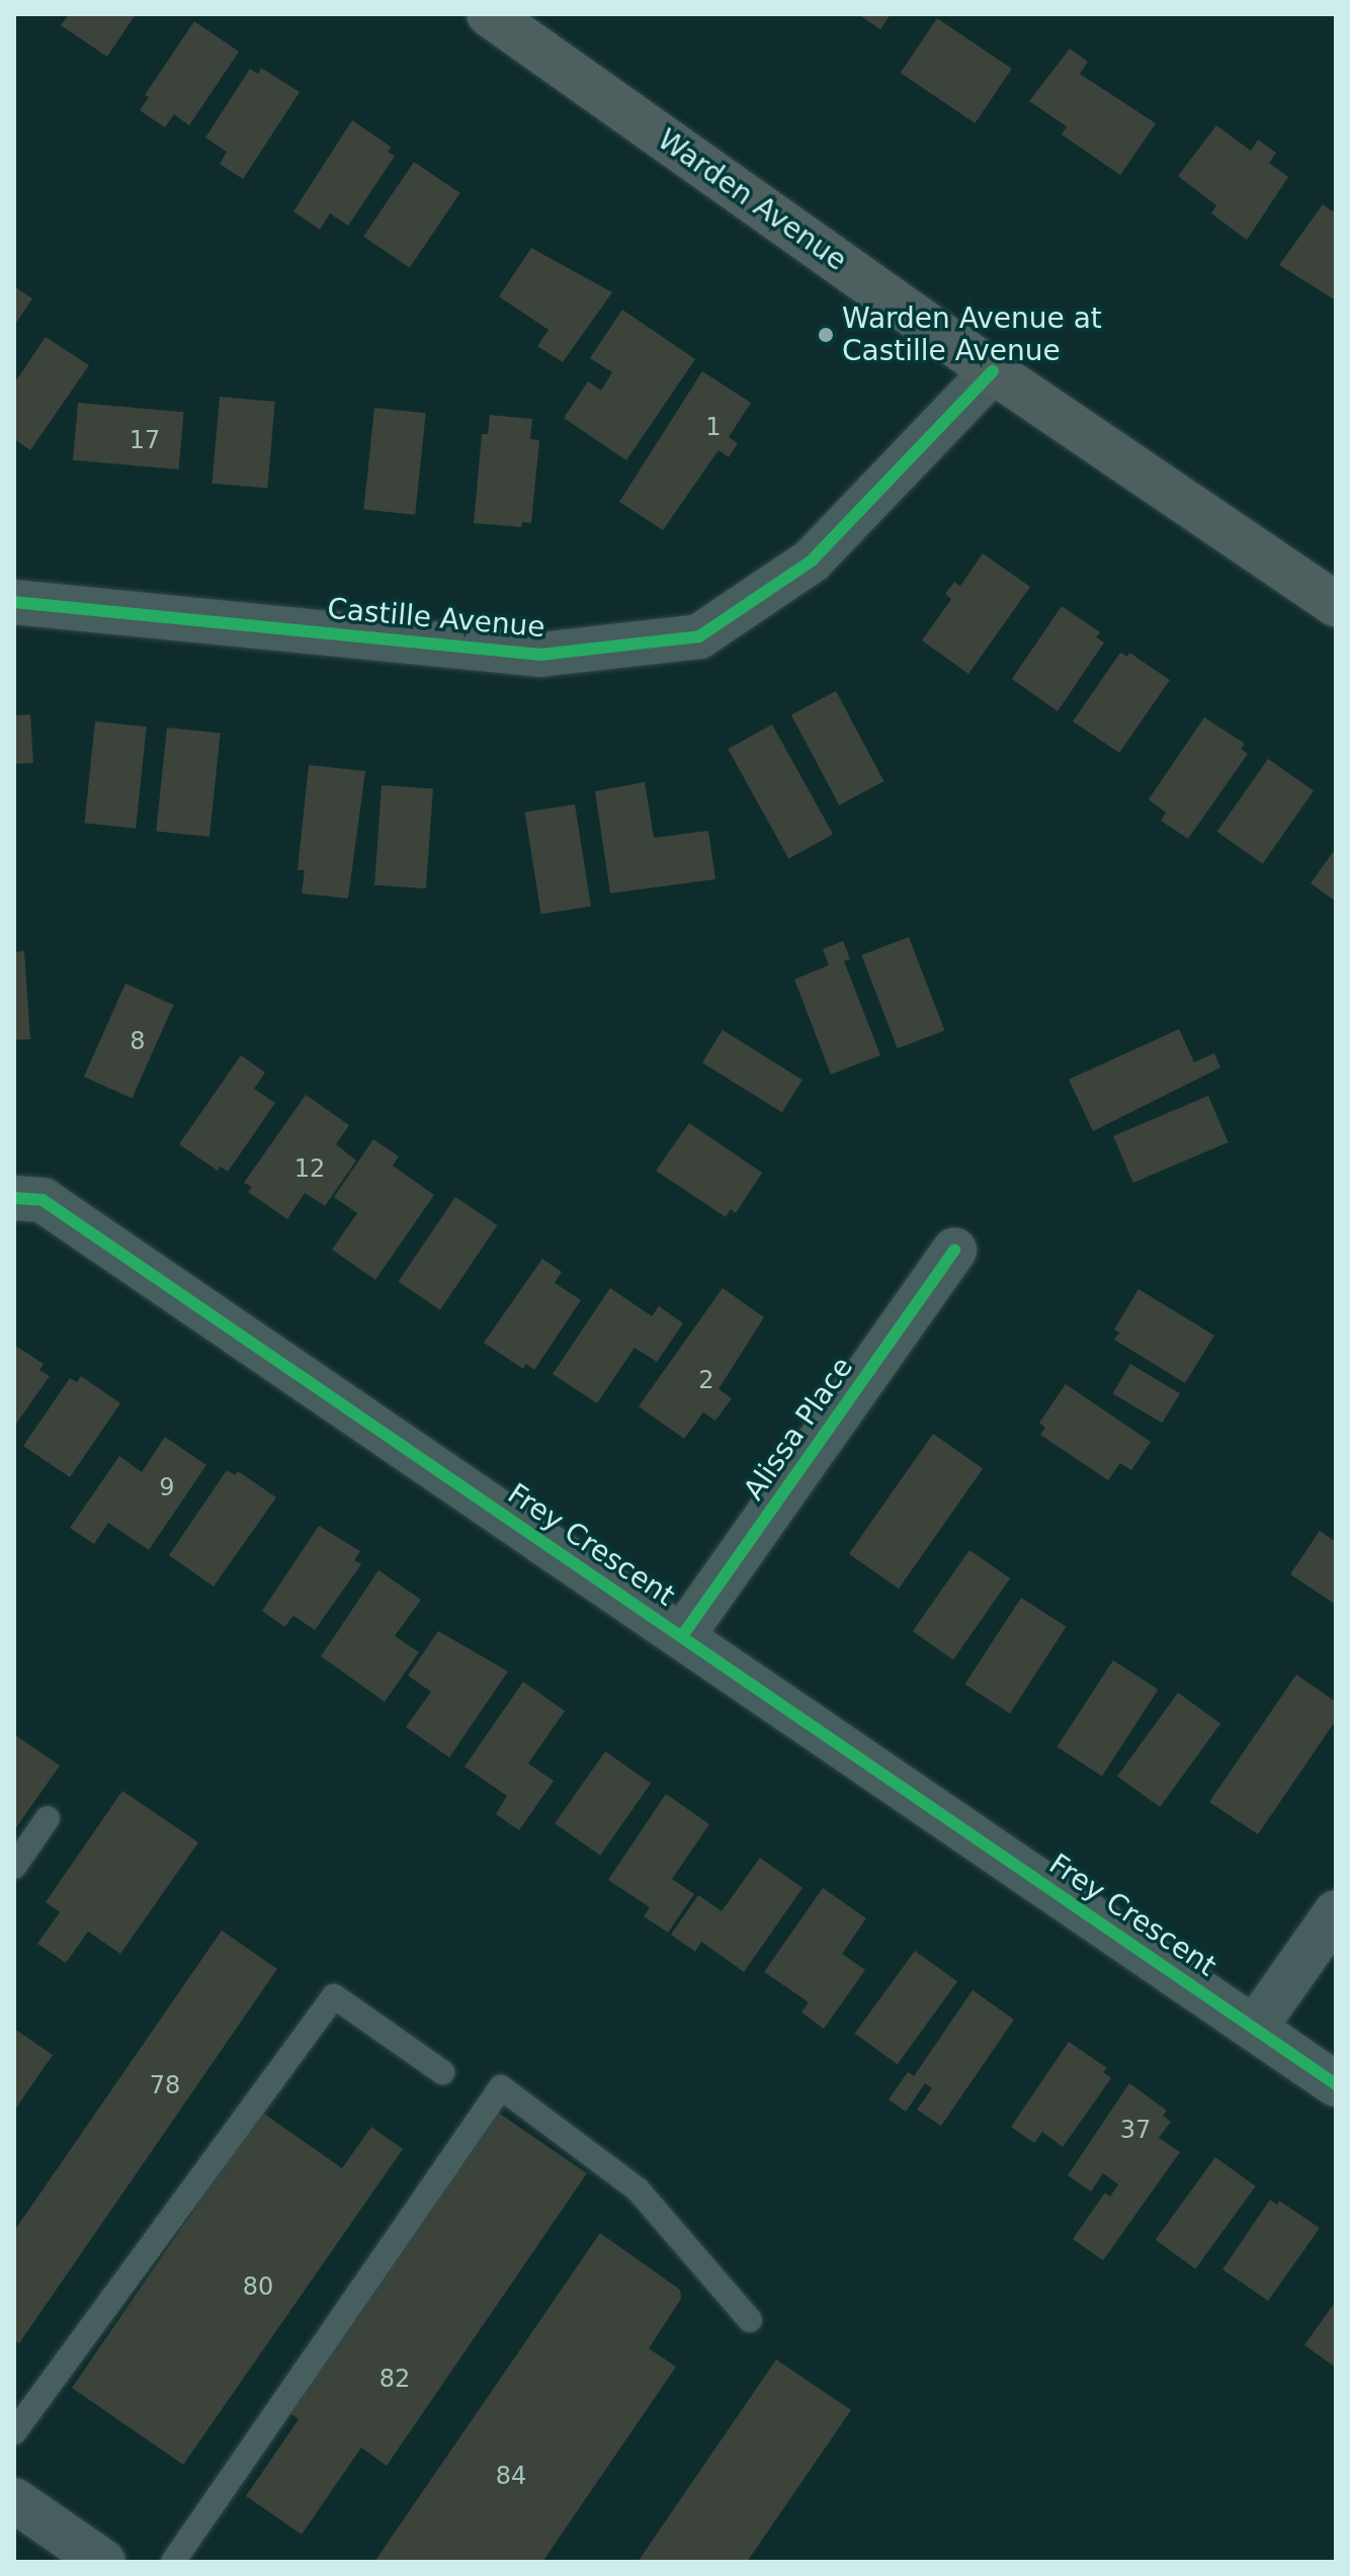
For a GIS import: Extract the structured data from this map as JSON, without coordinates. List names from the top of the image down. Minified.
{"streets":{"main road":["Warden Avenue"],"street":["Castille Avenue","Alissa Place","Frey Crescent"]},"crossings":[["Warden Avenue","Castille Avenue"],["Alissa Place","Frey Crescent"]],"places":["Warden Avenue at Castille Avenue"],"house_numbers":["1","17","8","12","2","9","78","37","80","82","84"]}
